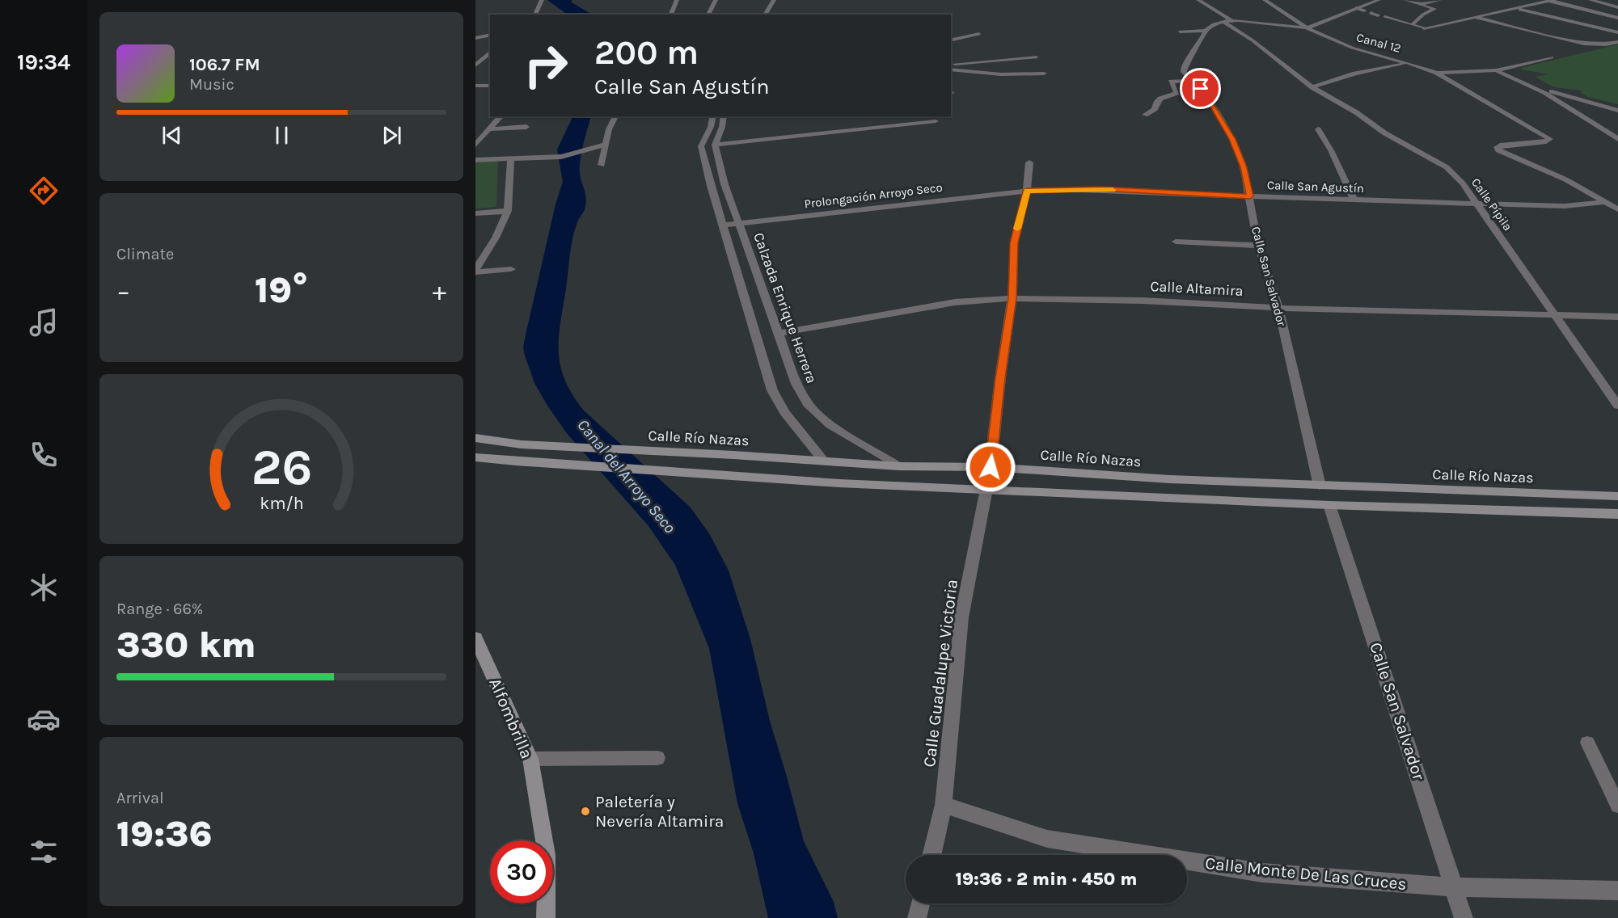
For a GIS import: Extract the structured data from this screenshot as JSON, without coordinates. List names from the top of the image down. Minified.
{"streets":{"street":["Canal 12","Calle San Agustín","Prolongación Arroyo Seco","Calle Pípila","Calle San Salvador","Calle Altamira","Calzada Enrique Herrera","Calle Río Nazas","Calle Guadalupe Victoria","Alfombrilla","Calle Monte De Las Cruces"]},"crossings":[["Calle San Agustín","Prolongación Arroyo Seco"],["Calle San Agustín","Calle Pípila"],["Calle San Agustín","Calle San Salvador"],["Prolongación Arroyo Seco","Calzada Enrique Herrera"],["Calle Pípila","Calle Altamira"],["Calle San Salvador","Calle Altamira"],["Calle San Salvador","Calle Río Nazas"],["Calle San Salvador","Calle Monte De Las Cruces"],["Calle Altamira","Calzada Enrique Herrera"],["Calzada Enrique Herrera","Calle Río Nazas"],["Calle Guadalupe Victoria","Calle Monte De Las Cruces"]],"water":["Canal del Arroyo Seco"],"places":["Paletería y Nevería Altamira"],"page":{"tabs":"19:34","turn":["200 m","Calle San Agustín"],"song":["106.7 FM","Music"],"tile":["Climate",["Range · 66%","330 km"],["Arrival","19:36"]],"heat":["−","19°","+"],"limit":"30","trip":"19:36 · 2 min · 450 m","gauge":["26","km/h"]}}
